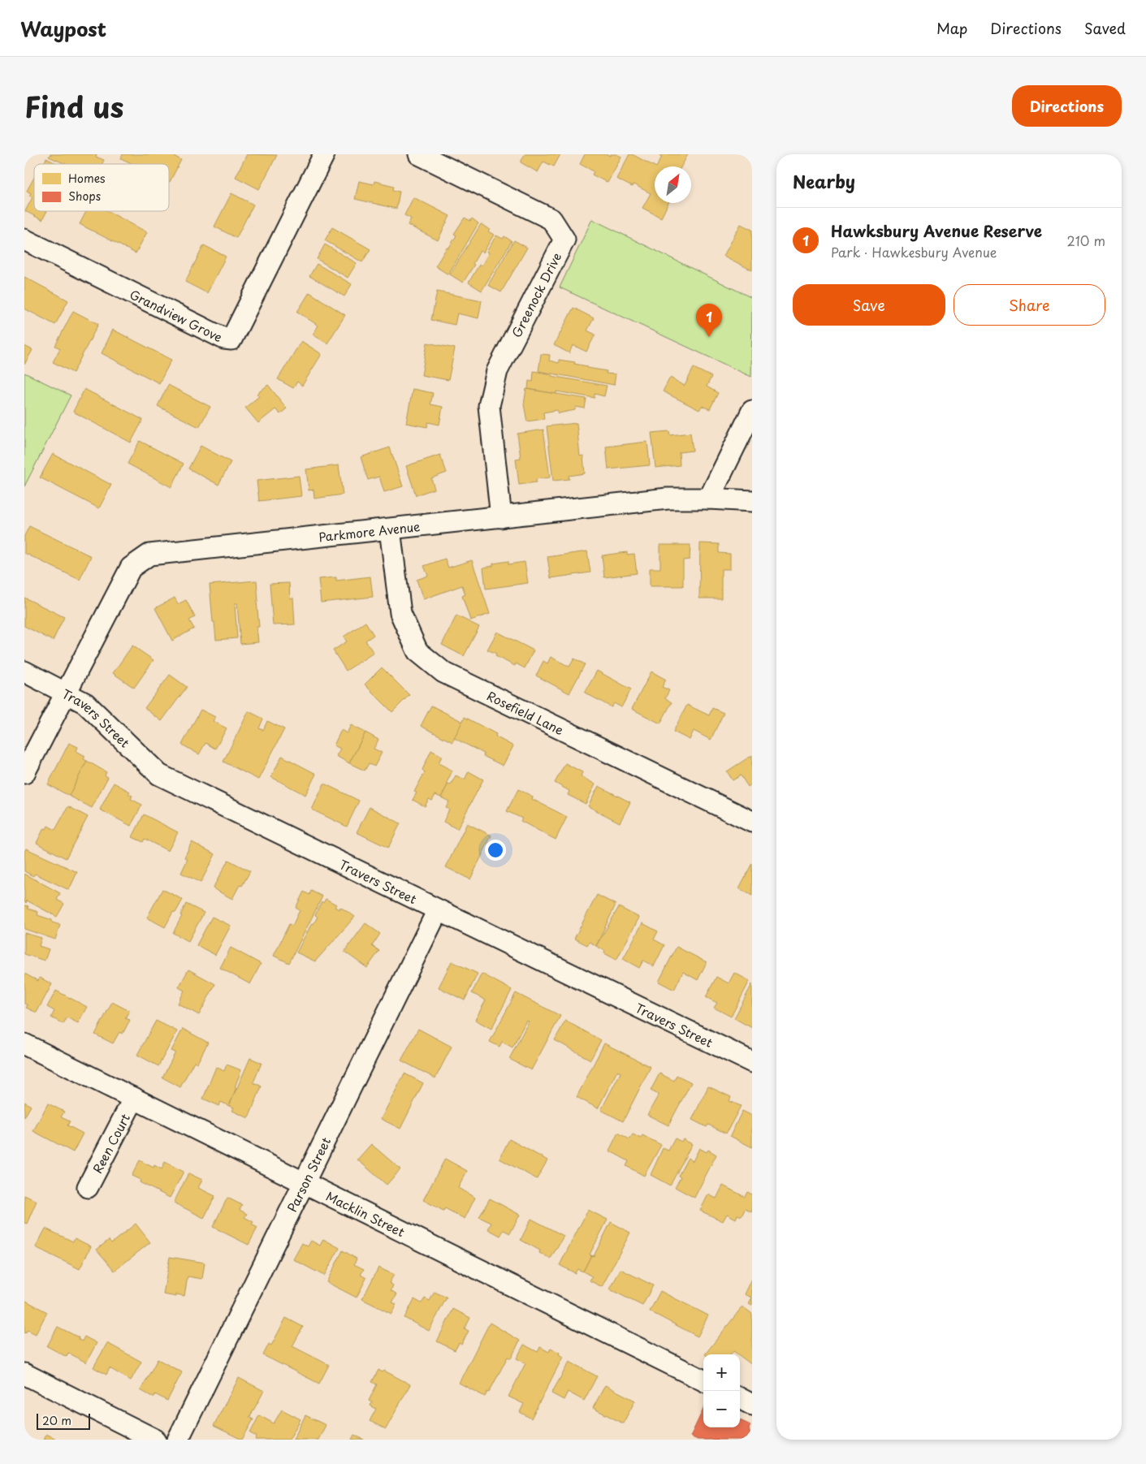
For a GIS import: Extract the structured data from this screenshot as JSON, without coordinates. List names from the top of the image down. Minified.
{"streets":{"street":["Greenock Drive","Grandview Grove","Parkmore Avenue","Rosefield Lane","Travers Street","Reen Court","Parson Street","Macklin Street"]},"crossings":[["Greenock Drive","Parkmore Avenue"],["Parkmore Avenue","Rosefield Lane"],["Parkmore Avenue","Travers Street"],["Travers Street","Parson Street"],["Reen Court","Macklin Street"],["Parson Street","Macklin Street"]],"legend":["Homes","Shops"],"scale_bar":"20 m","north":"top right","page":{"header":"Waypost","nav":["Map","Directions","Saved"],"title":"Find us","buttons":["Directions",["Save","Share"]],"heading":"Nearby","list":[{"mark":"1","name":"Hawksbury Avenue Reserve","note":"Park · Hawkesbury Avenue","value":"210 m"}],"pins":"1","map_buttons":["+","−"],"scale":"20 m"}}
